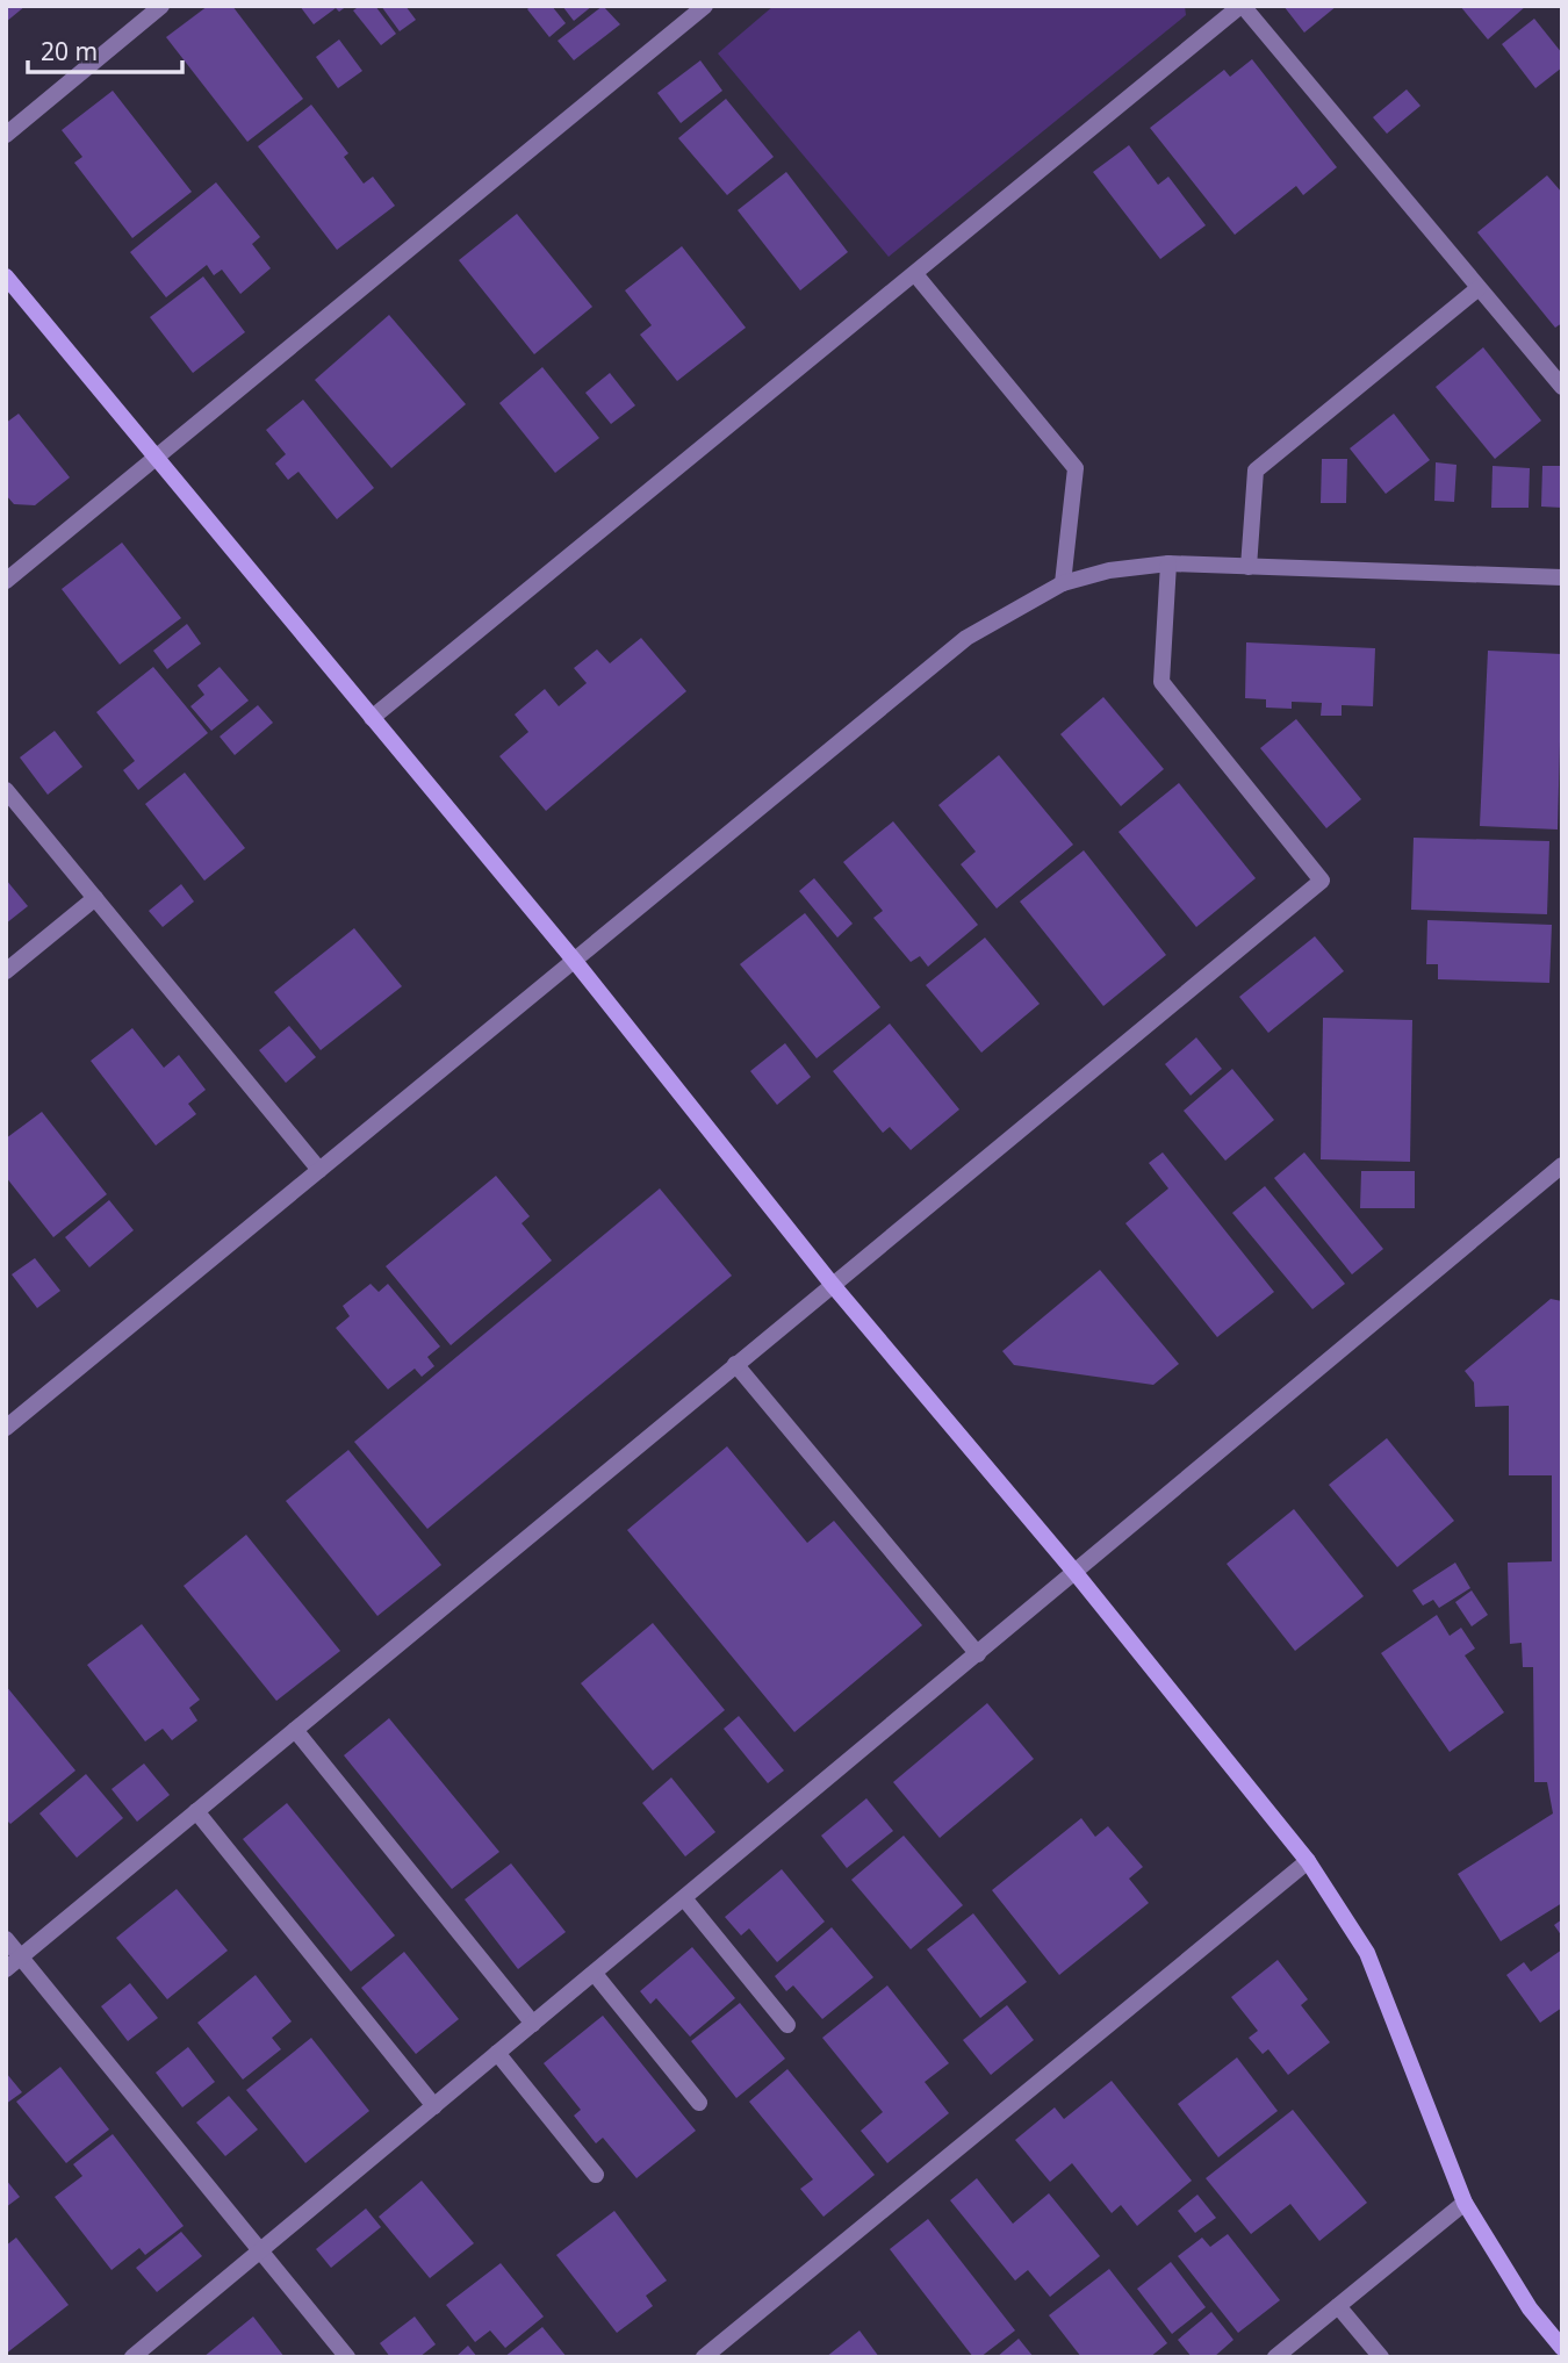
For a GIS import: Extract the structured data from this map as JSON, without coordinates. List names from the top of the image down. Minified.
{"scale_bar":"20 m"}
